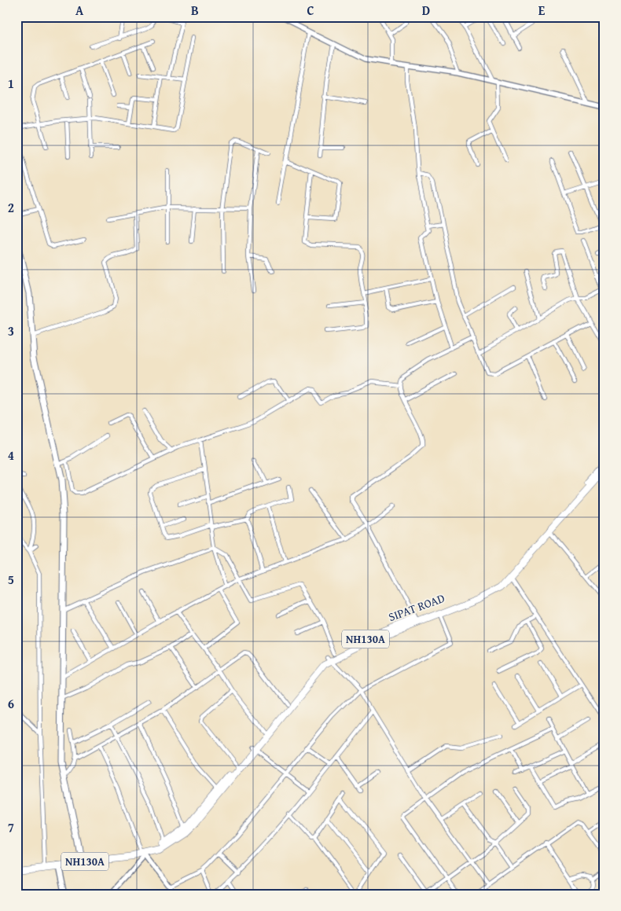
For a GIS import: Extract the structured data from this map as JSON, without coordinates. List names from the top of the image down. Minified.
{"streets":{"highway":["SIPAT ROAD","NH130A"]},"grid":{"columns":["A","B","C","D","E"],"rows":["1","2","3","4","5","6","7"]}}
